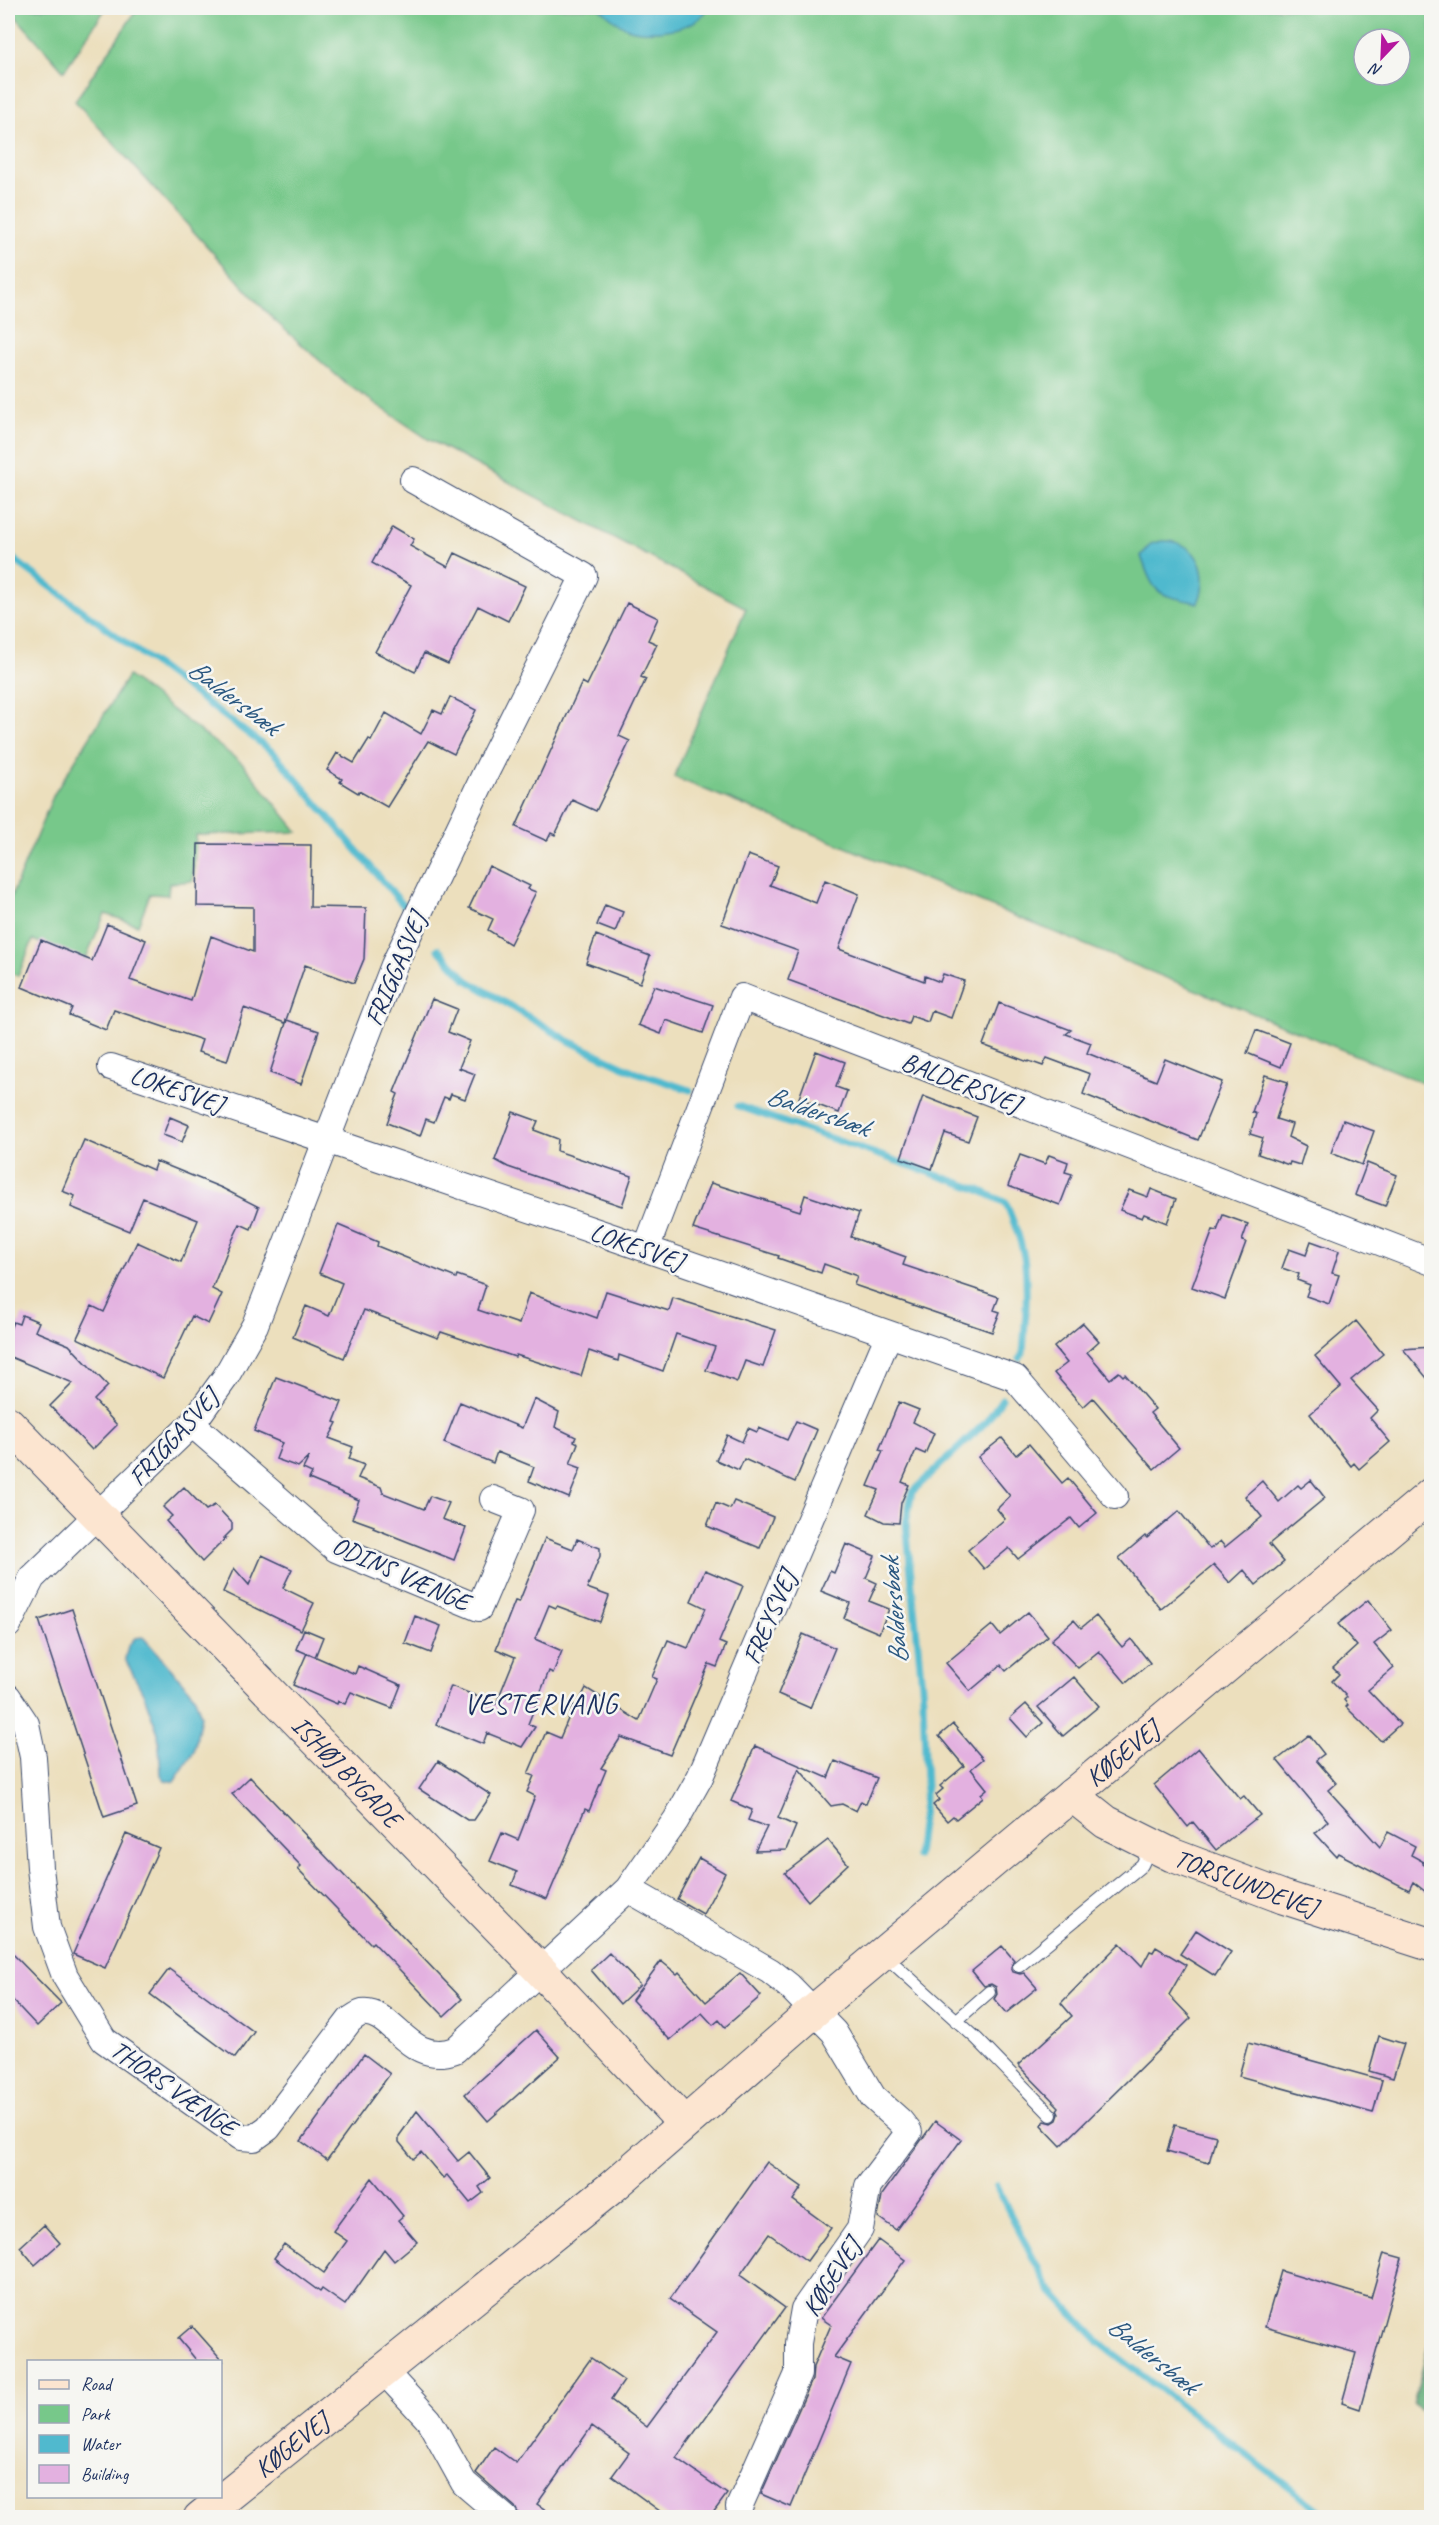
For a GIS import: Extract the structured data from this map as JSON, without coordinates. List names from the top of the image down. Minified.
{"streets":{"street":["FRIGGASVEJ","BALDERSVEJ","LOKESVEJ","ODINS VÆNGE","FREYSVEJ","KØGEVEJ","ISHØJ BYGADE","TORSLUNDEVEJ","THORS VÆNGE"]},"crossings":[["FRIGGASVEJ","LOKESVEJ"],["FRIGGASVEJ","ODINS VÆNGE"],["FRIGGASVEJ","ISHØJ BYGADE"],["BALDERSVEJ","LOKESVEJ"],["LOKESVEJ","FREYSVEJ"],["FREYSVEJ","ISHØJ BYGADE"],["FREYSVEJ","THORS VÆNGE"],["KØGEVEJ","ISHØJ BYGADE"],["KØGEVEJ","TORSLUNDEVEJ"],["ISHØJ BYGADE","THORS VÆNGE"]],"districts":["VESTERVANG"],"water":["Baldersbæk"],"legend":["Road","Park","Water","Building"],"north":"bottom left"}
